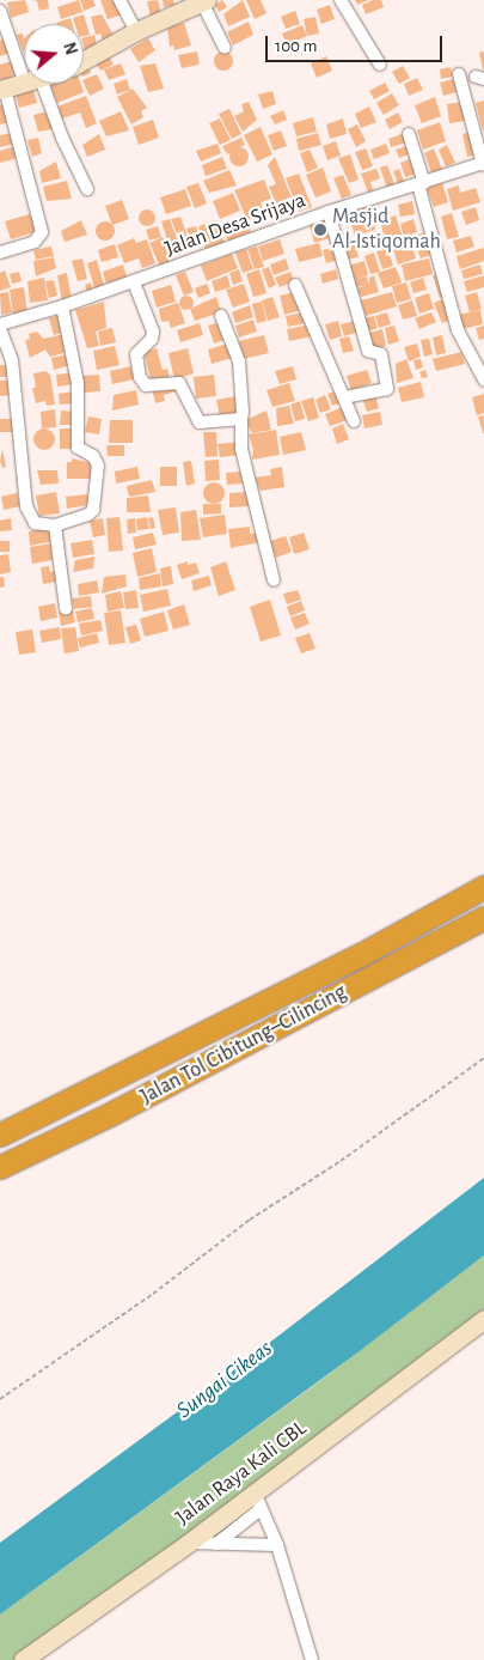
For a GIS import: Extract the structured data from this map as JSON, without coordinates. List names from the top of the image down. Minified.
{"streets":{"highway":["Jalan Tol Cibitung–Cilincing"],"street":["Jalan Desa Srijaya","Jalan Raya Kali CBL"]},"water":["Sungai Cikeas"],"places":["Masjid Al-Istiqomah"],"scale_bar":"100 m","north":"right"}
